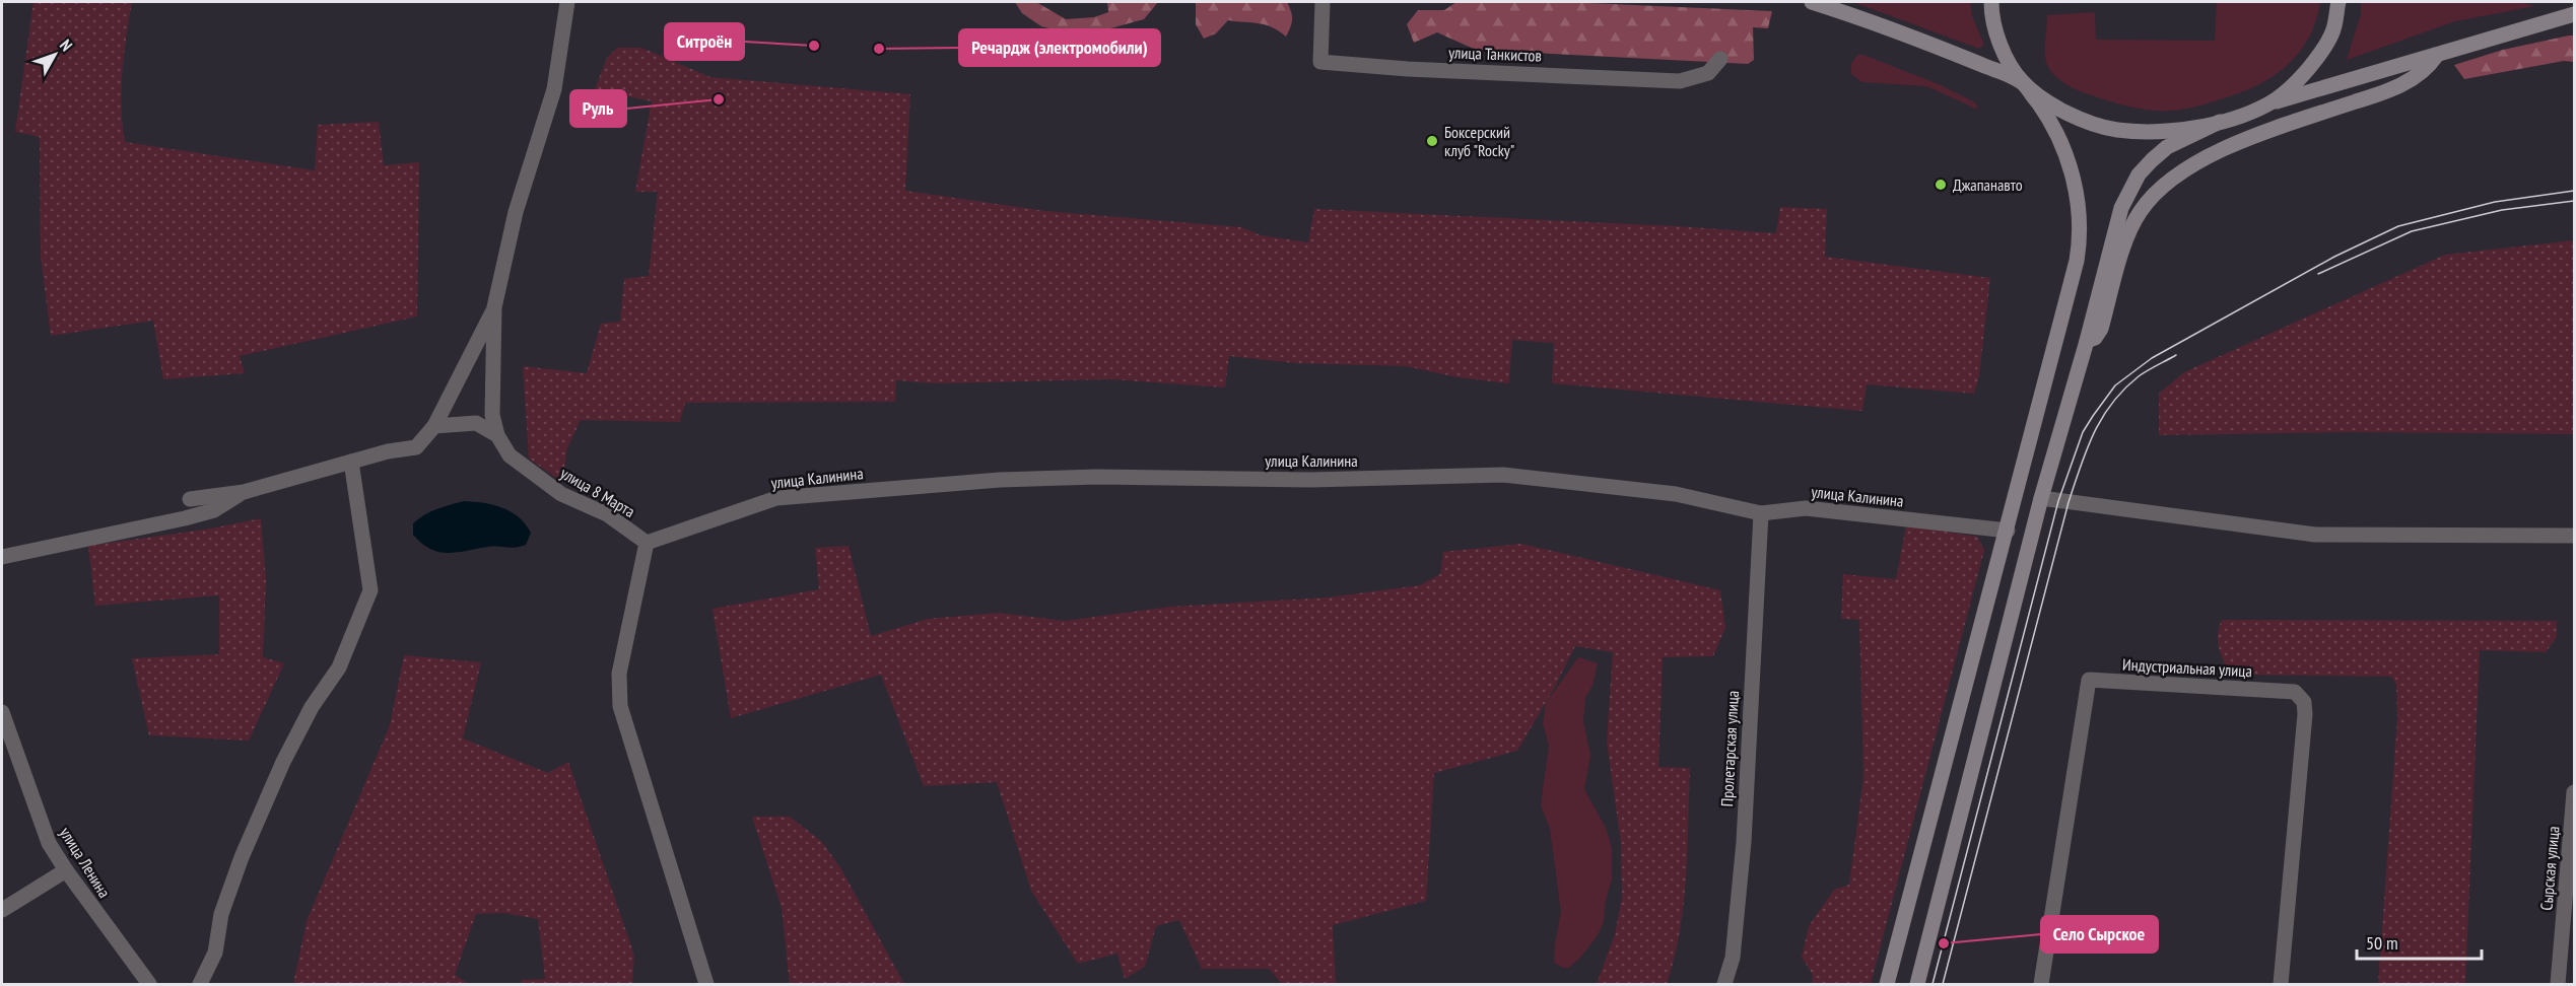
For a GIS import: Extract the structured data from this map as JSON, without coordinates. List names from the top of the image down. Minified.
{"streets":{"street":["улица Танкистов","улица Калинина","улица 8 Марта","Индустриальная улица","Пролетарская улица","улица Ленина","Сырская улица"]},"crossings":[["улица Калинина","улица 8 Марта"],["улица Калинина","Пролетарская улица"]],"places":["Ситроён","Речардж (электромобили)","Руль","Боксерский клуб \"Rocky\"","Джапанавто","Село Сырское"],"scale_bar":"50 m","north":"top right"}
